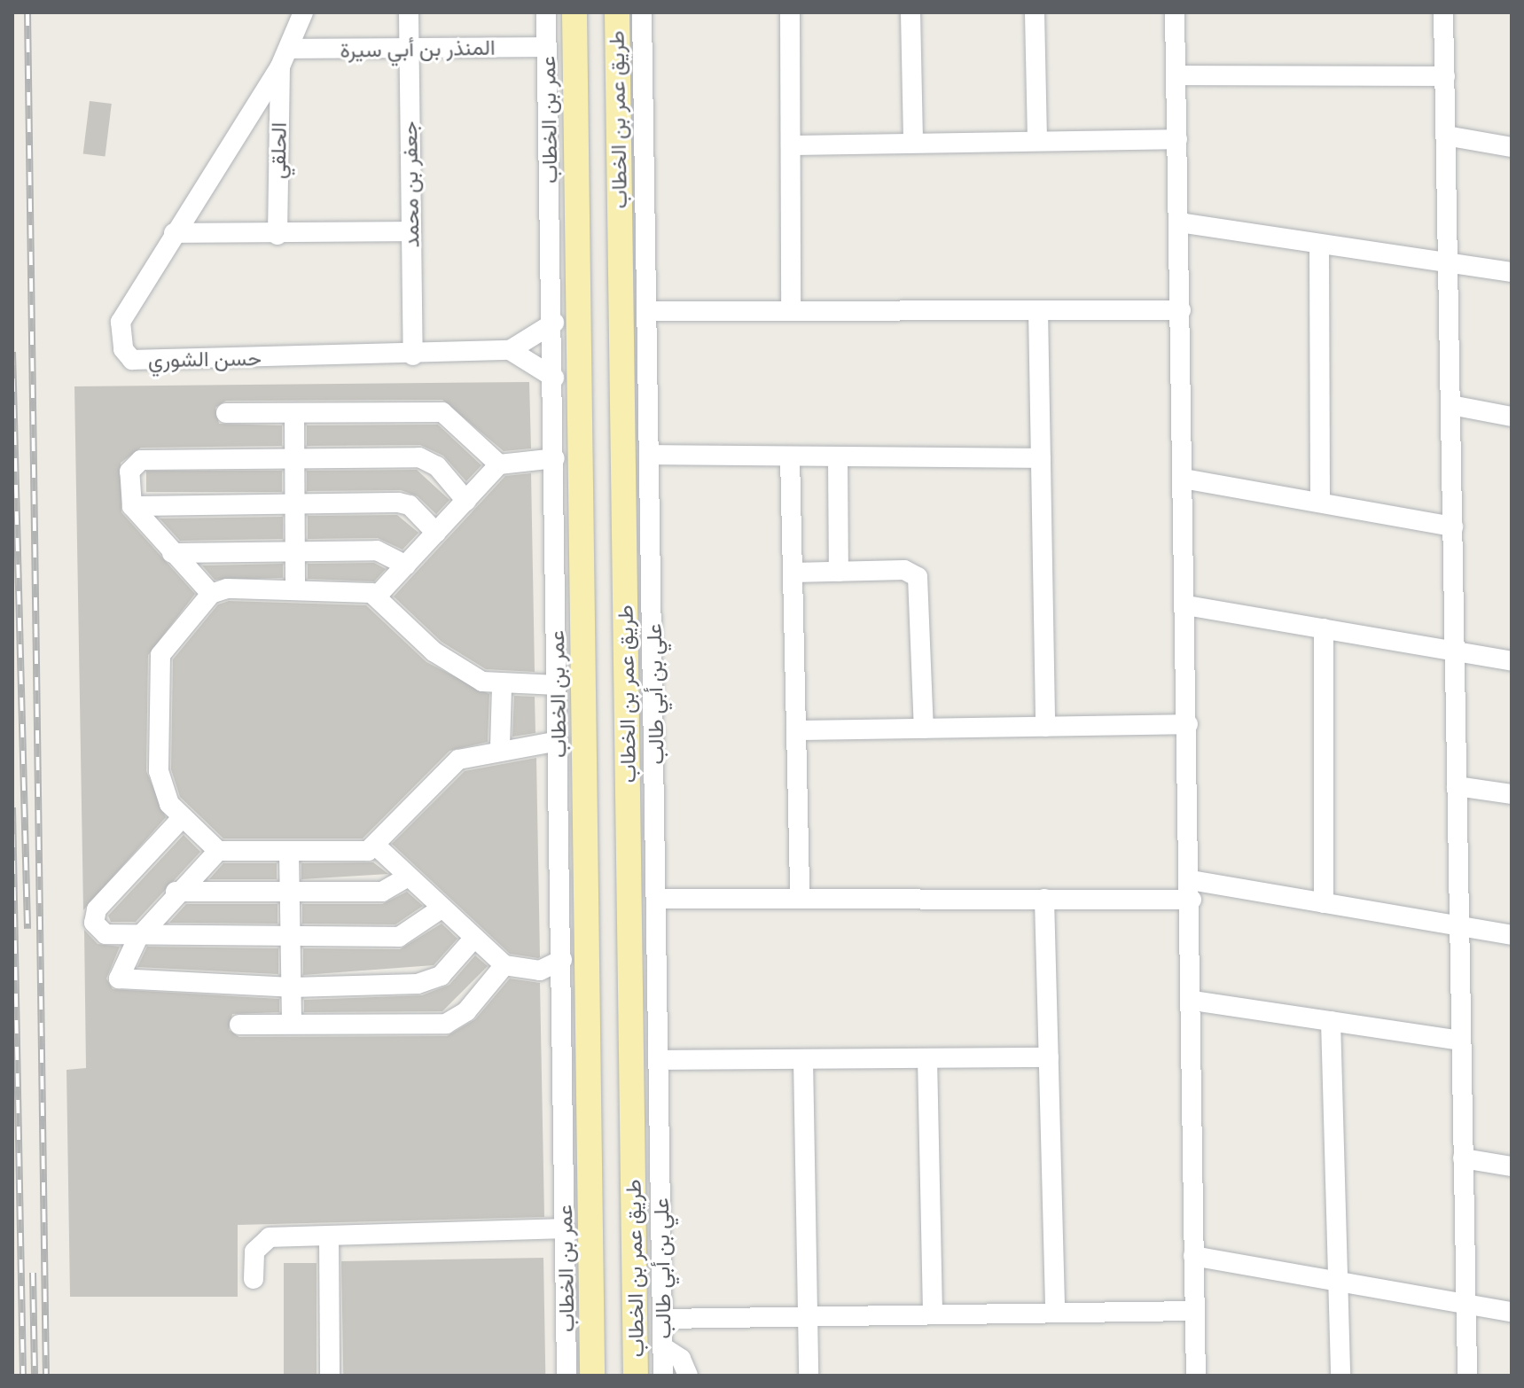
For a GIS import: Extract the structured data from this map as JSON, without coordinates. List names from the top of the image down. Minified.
{"streets":{"main road":["طريق عمر بن الخطاب"],"street":["المنذر بن أبي سيرة","عمر بن الخطاب","الحلقي","جعفر بن محمد","حسن الشوري","علي بن أبي طالب"]},"crossings":[["المنذر بن أبي سيرة","عمر بن الخطاب"],["المنذر بن أبي سيرة","الحلقي"],["المنذر بن أبي سيرة","جعفر بن محمد"],["المنذر بن أبي سيرة","حسن الشوري"],["عمر بن الخطاب","حسن الشوري"],["الحلقي","حسن الشوري"],["جعفر بن محمد","حسن الشوري"]]}
